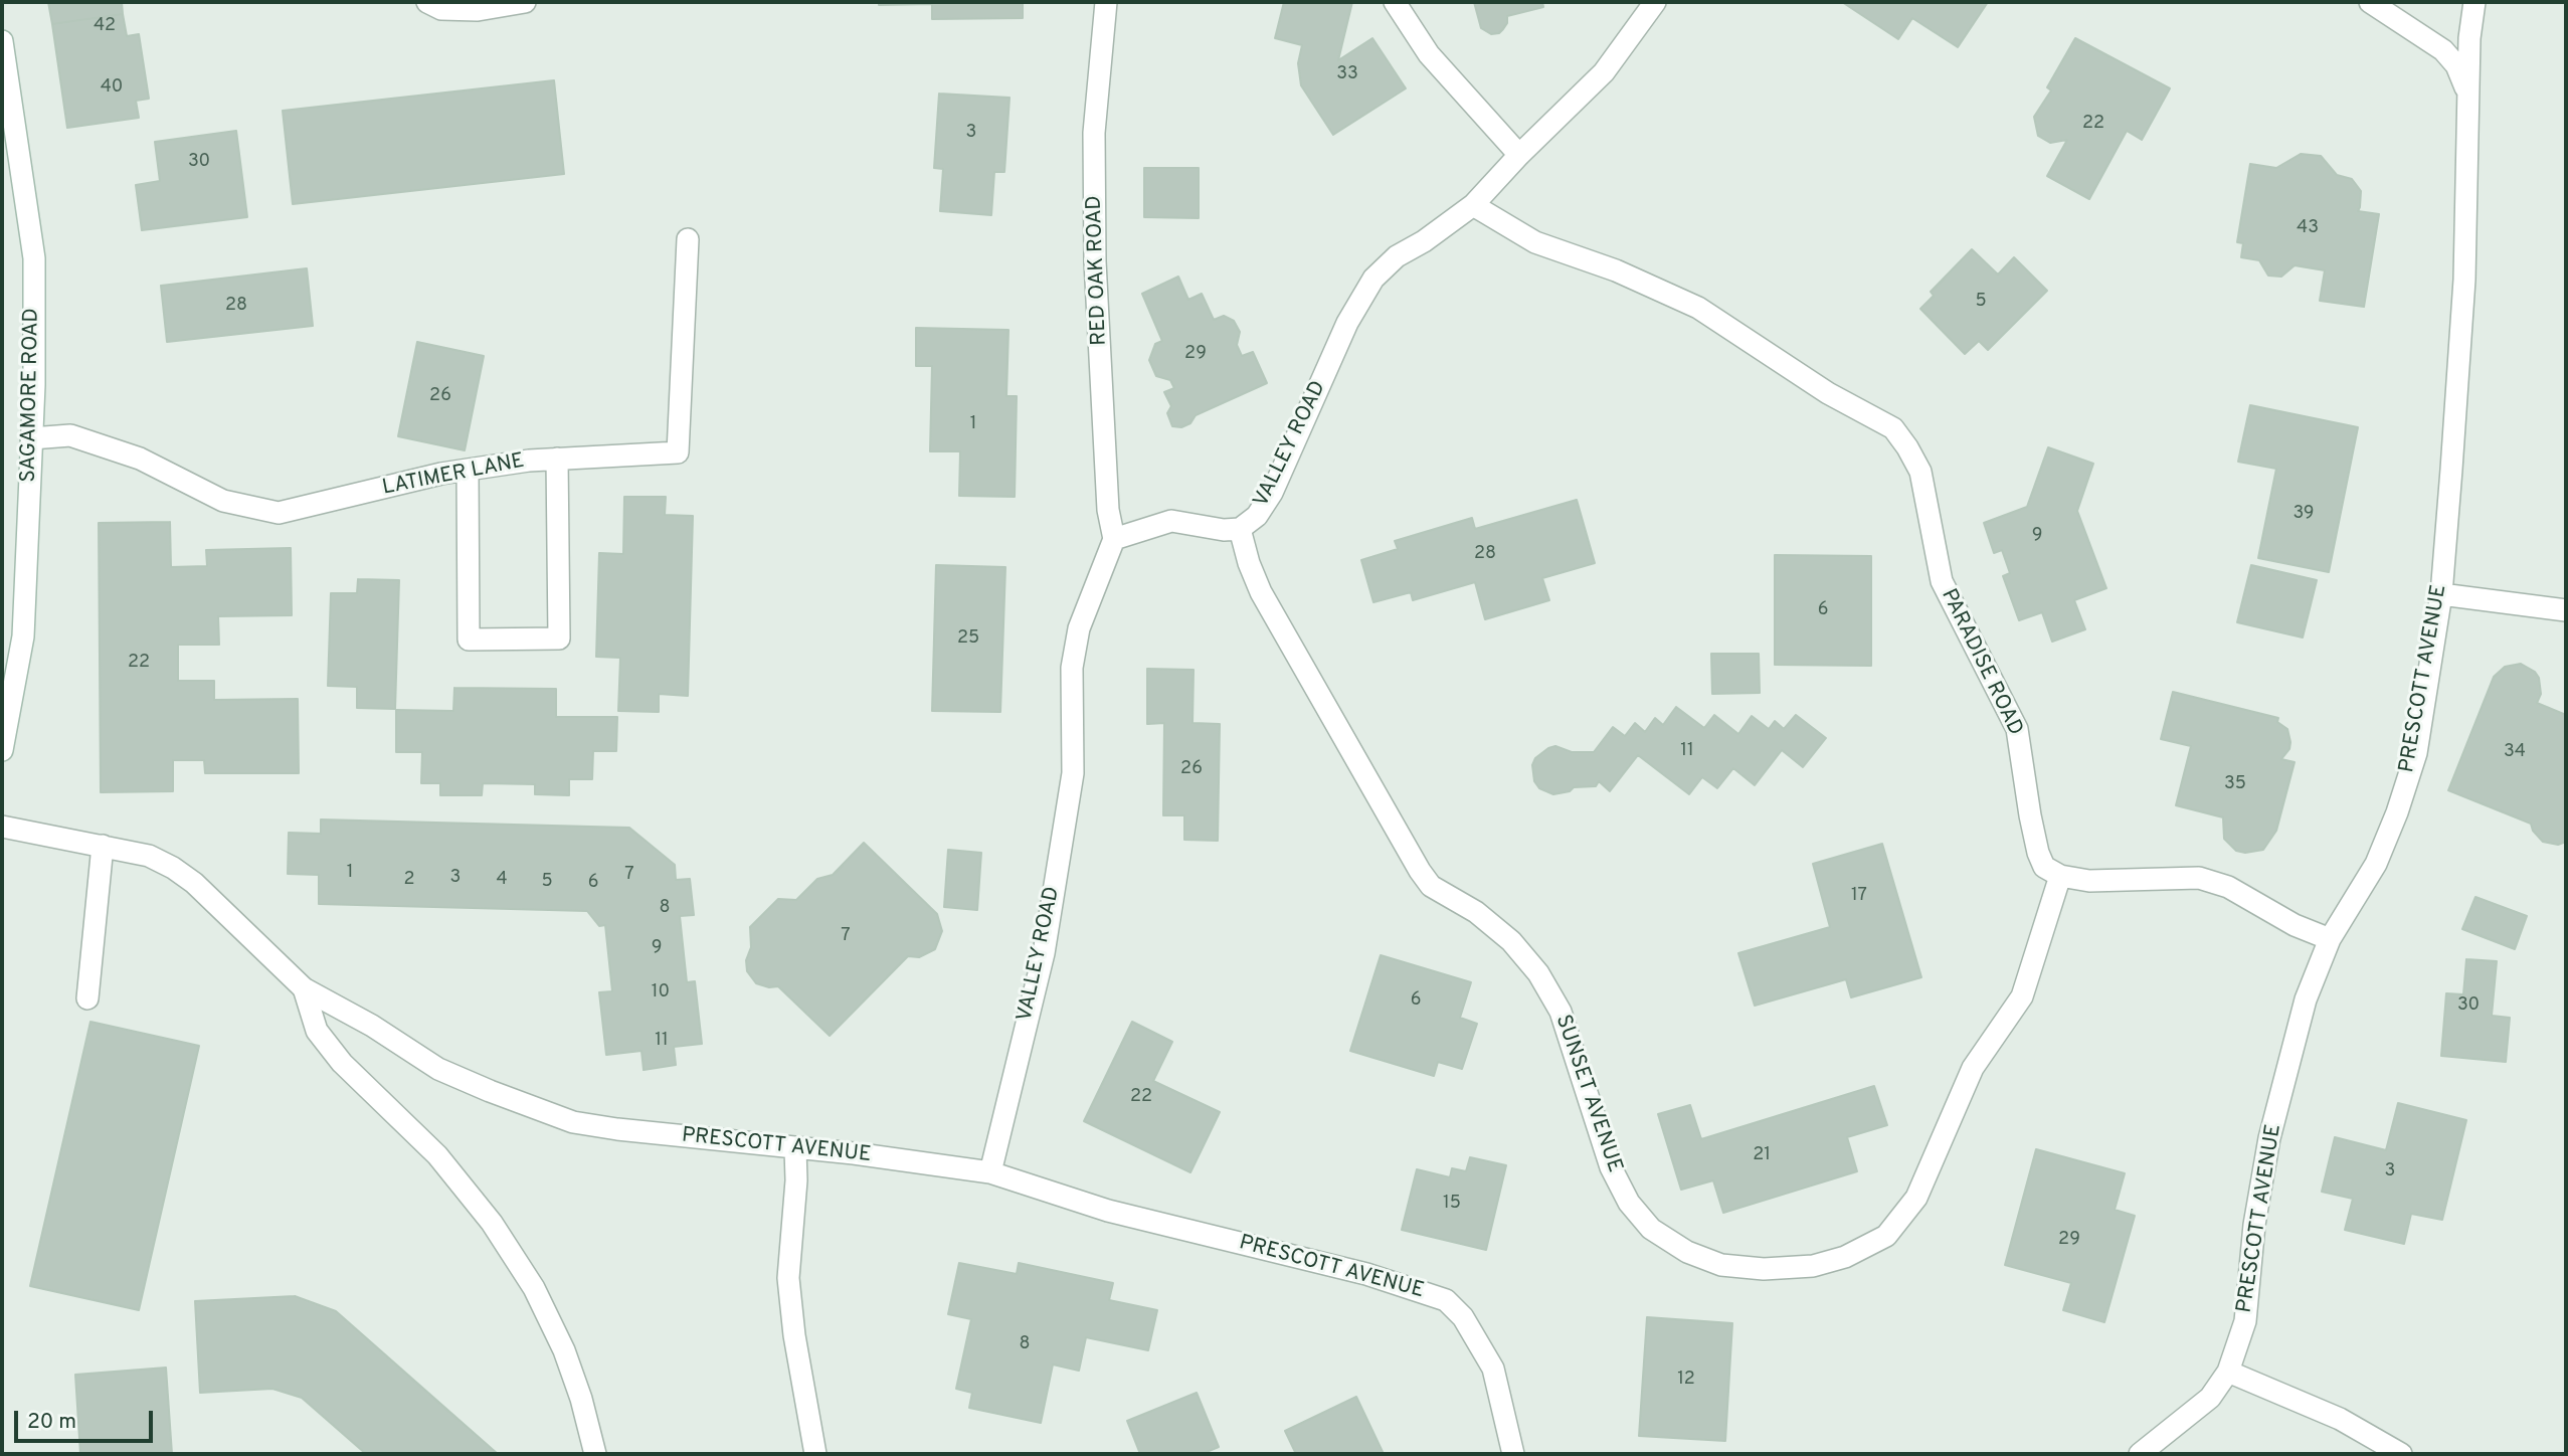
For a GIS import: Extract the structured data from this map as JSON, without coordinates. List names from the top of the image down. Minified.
{"streets":{"street":["RED OAK ROAD","SAGAMORE ROAD","VALLEY ROAD","LATIMER LANE","PARADISE ROAD","PRESCOTT AVENUE","SUNSET AVENUE"]},"crossings":[["RED OAK ROAD","VALLEY ROAD"],["SAGAMORE ROAD","LATIMER LANE"],["VALLEY ROAD","PARADISE ROAD"],["VALLEY ROAD","PRESCOTT AVENUE"],["VALLEY ROAD","SUNSET AVENUE"],["PARADISE ROAD","SUNSET AVENUE"]],"house_numbers":["42","33","40","22","3","30","43","5","28","29","26","1","39","9","28","6","25","22","11","34","26","35","1","7","3","2","4","5","6","17","8","7","9","10","6","30","11","22","21","3","15","29","8","12"],"scale_bar":"20 m"}
